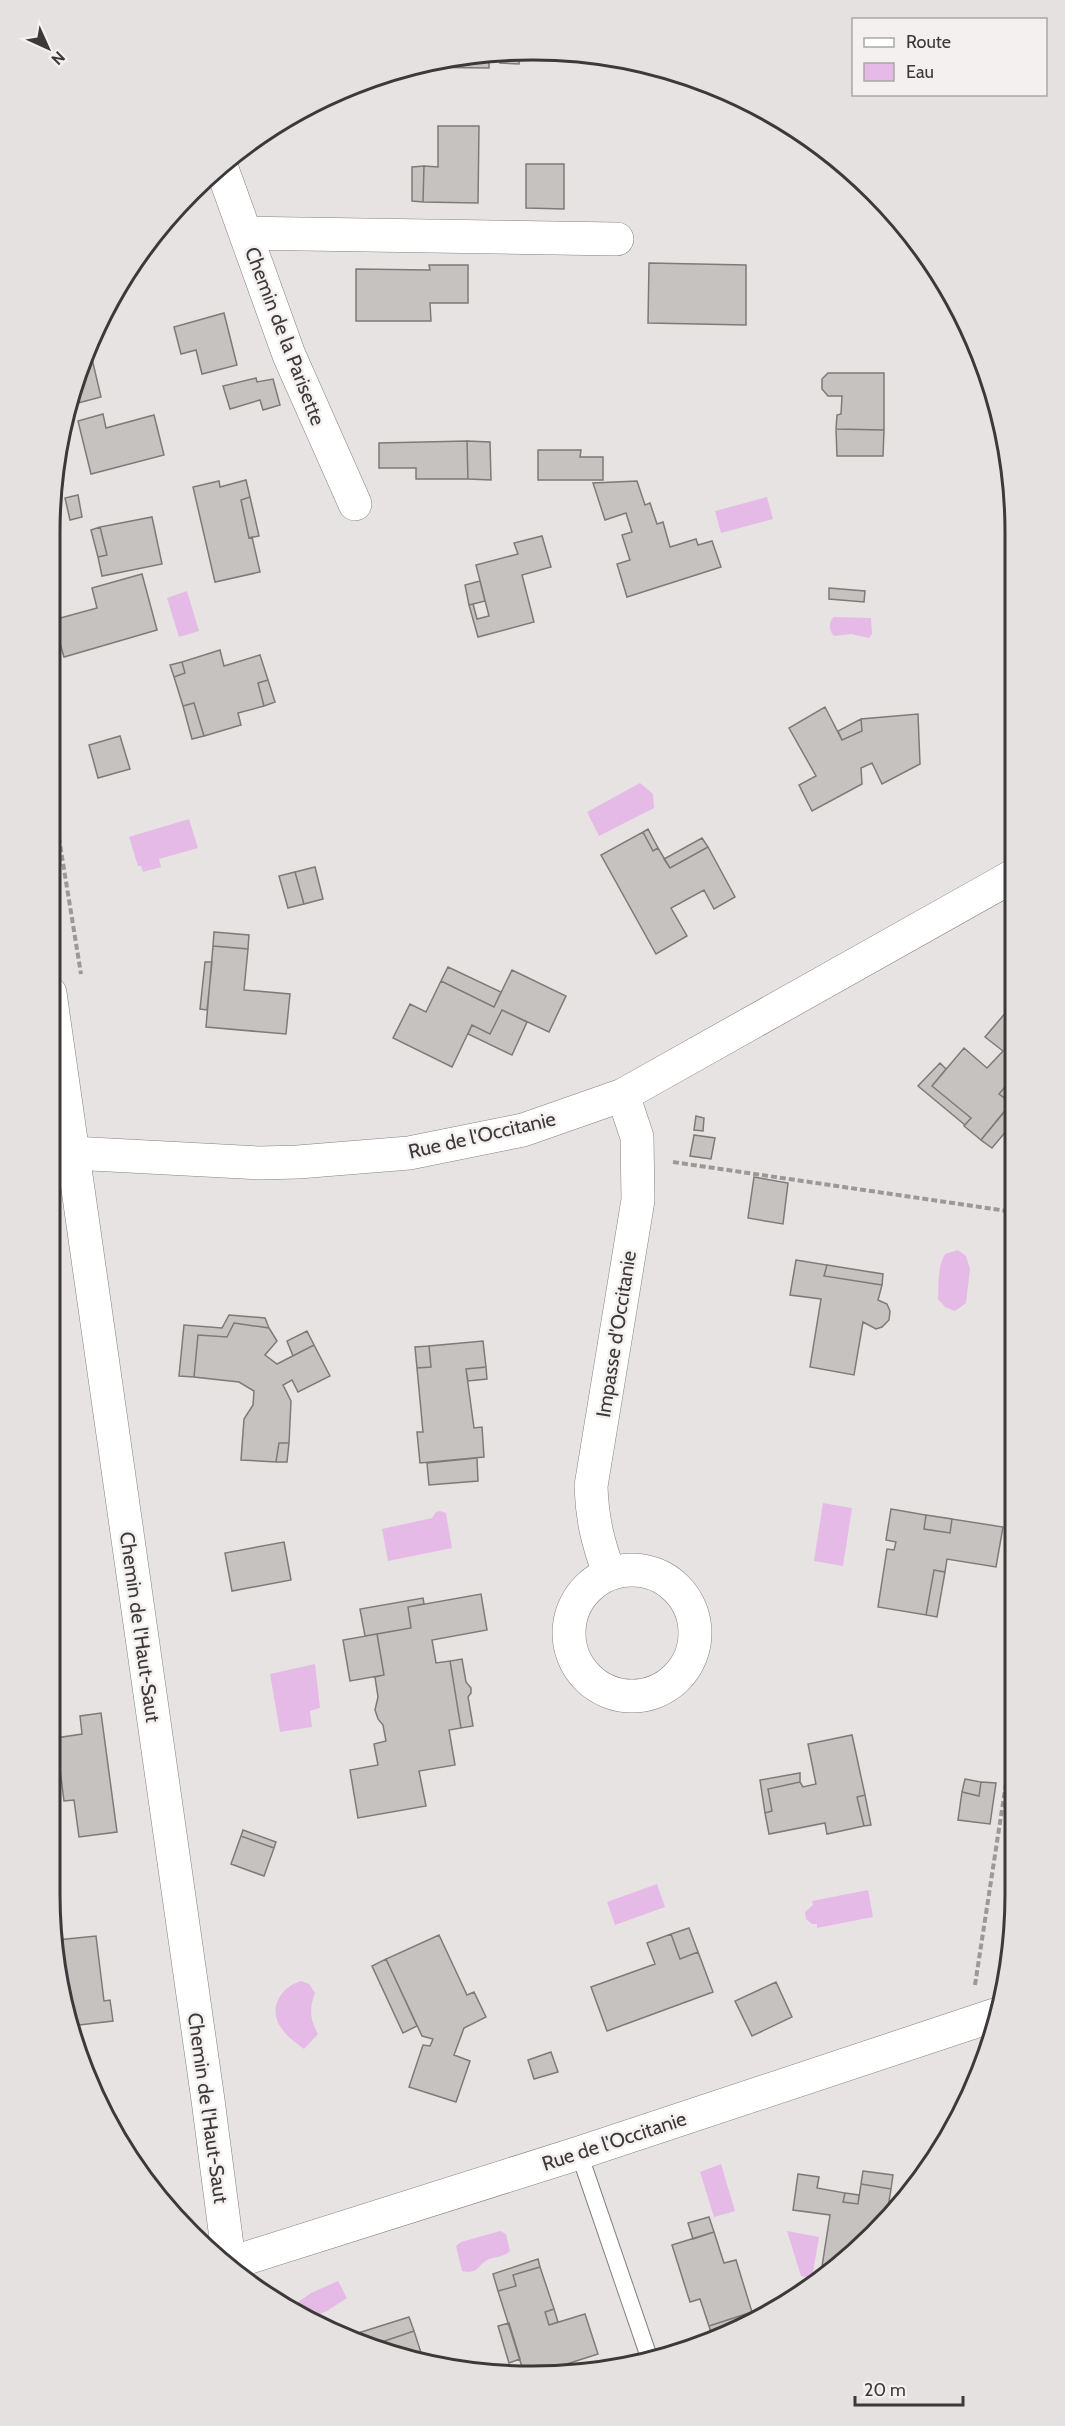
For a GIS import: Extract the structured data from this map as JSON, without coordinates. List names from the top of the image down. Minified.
{"streets":{"street":["Chemin de la Parisette","Rue de l'Occitanie","Impasse d'Occitanie","Chemin de l'Haut-Saut"]},"crossings":[["Rue de l'Occitanie","Impasse d'Occitanie"],["Rue de l'Occitanie","Chemin de l'Haut-Saut"]],"legend":["Route","Eau"],"scale_bar":"20 m","north":"bottom right"}
